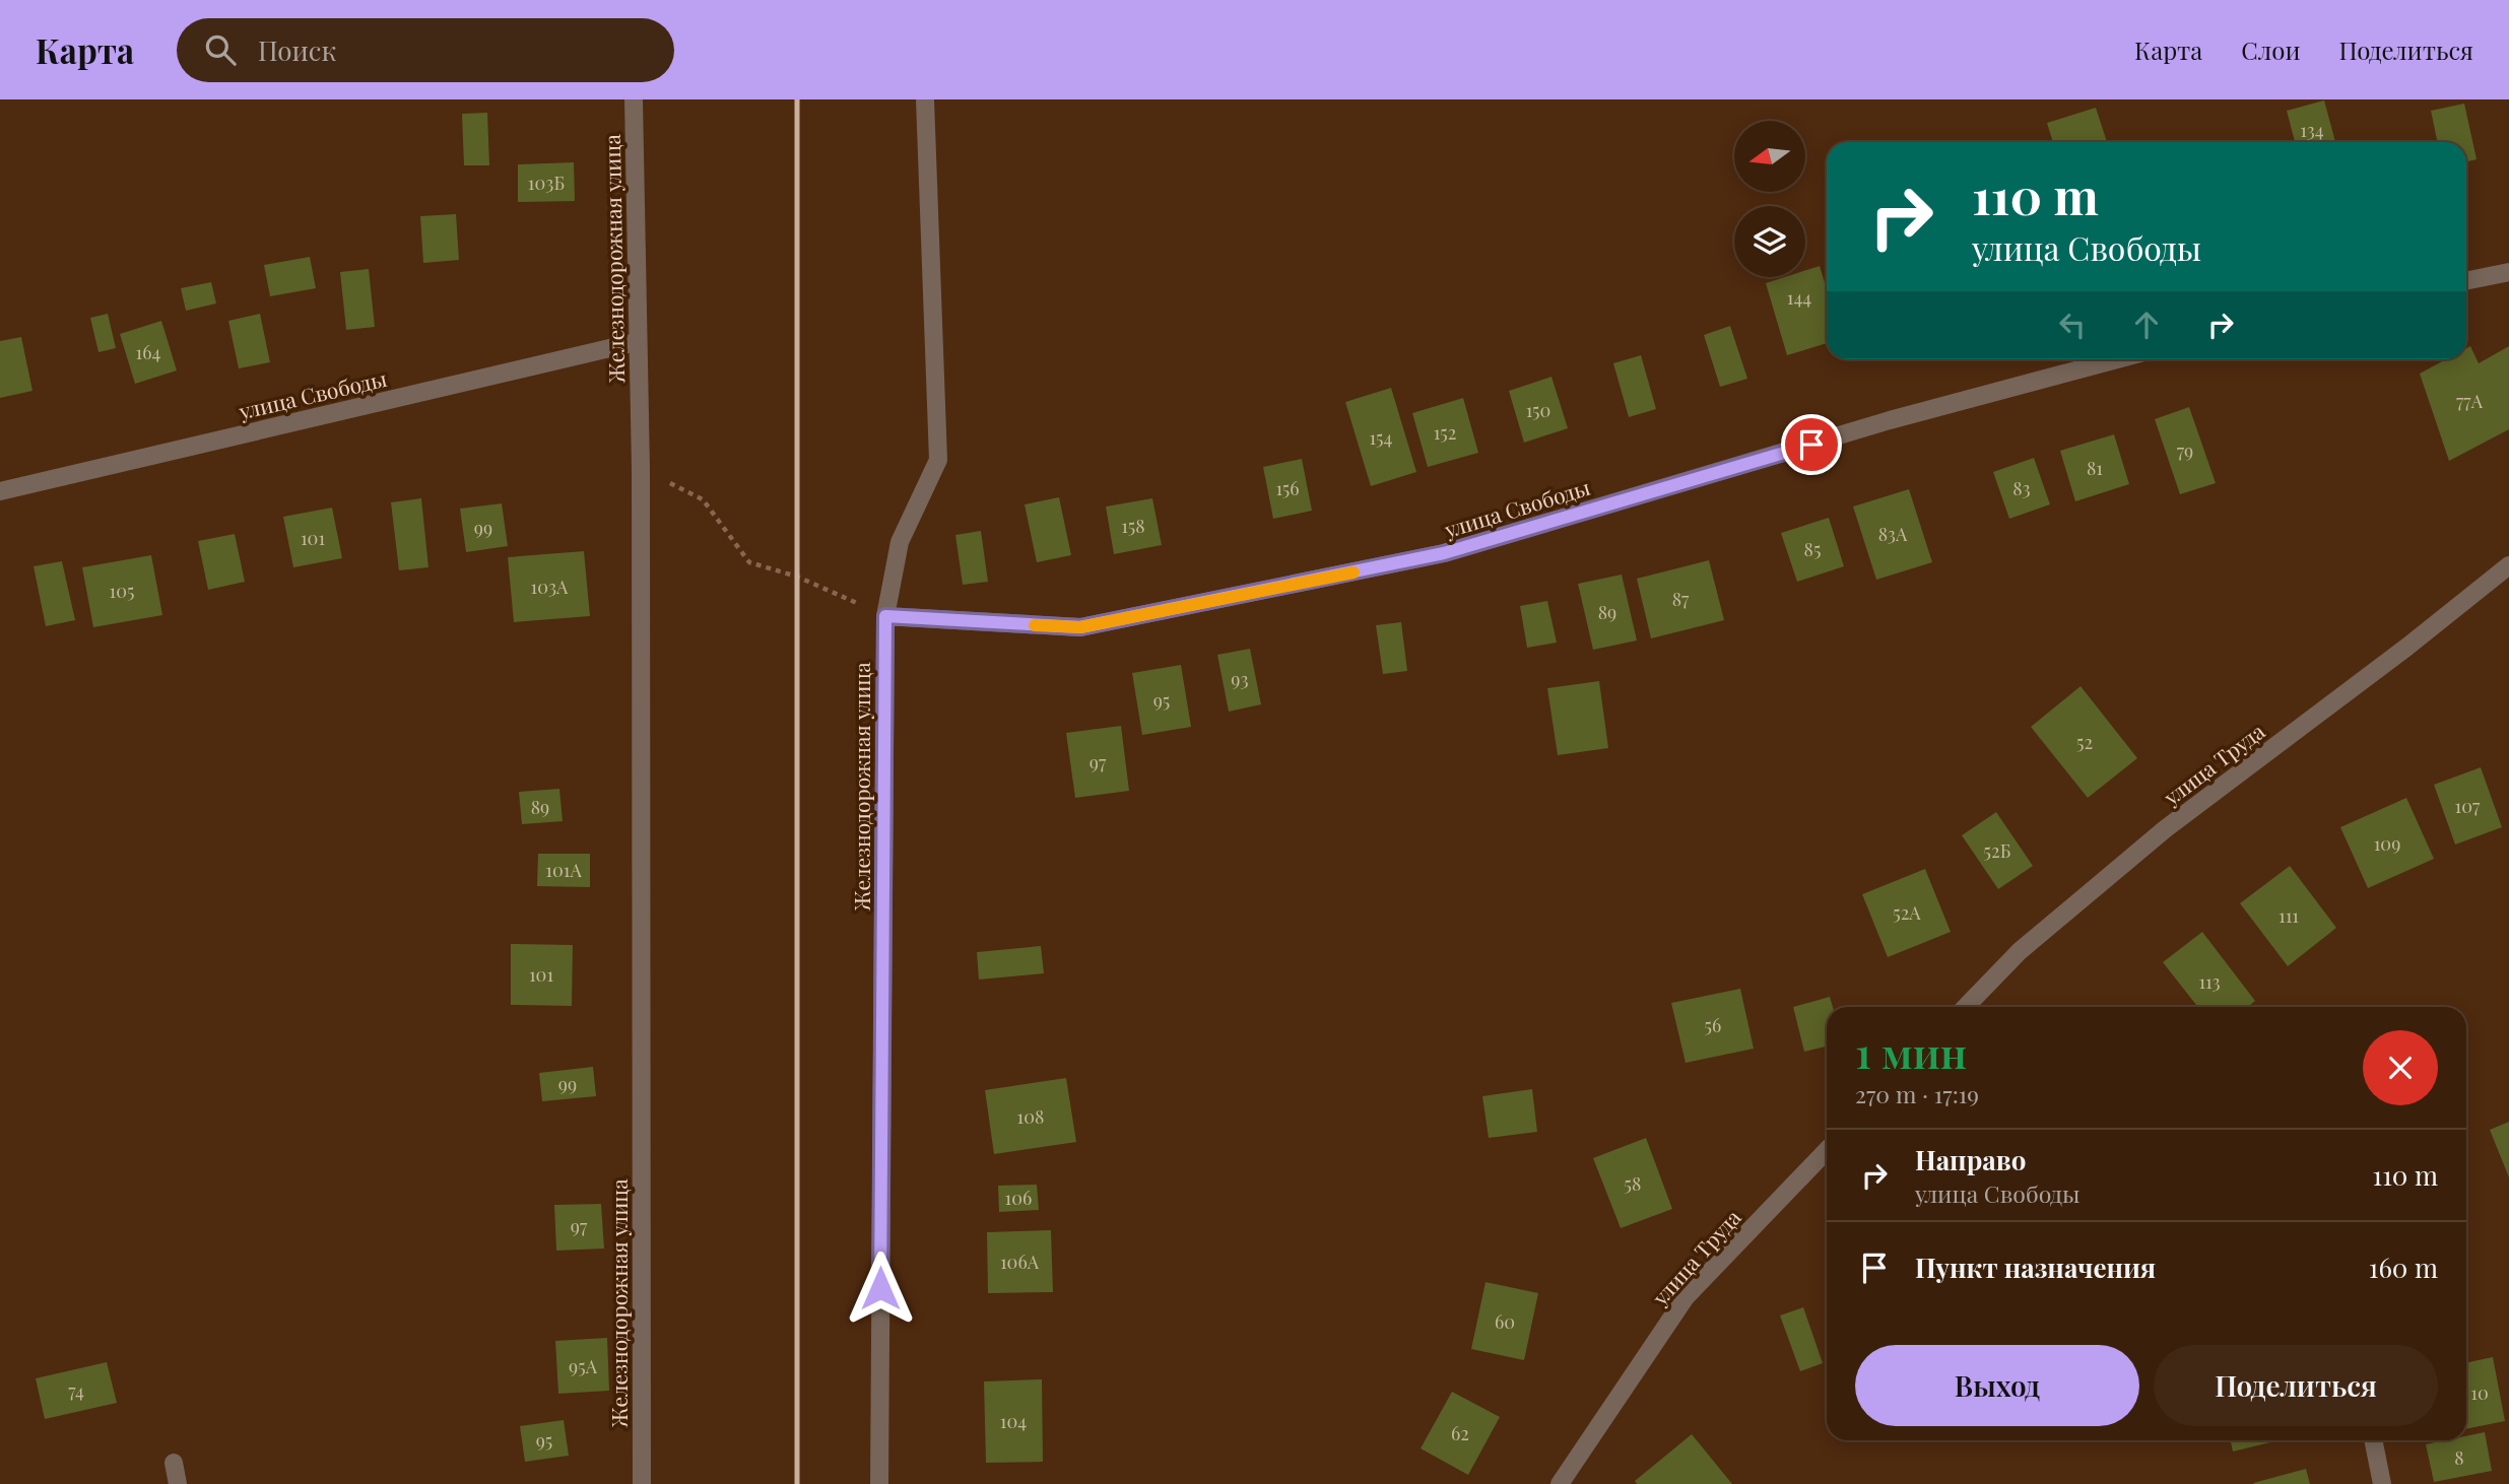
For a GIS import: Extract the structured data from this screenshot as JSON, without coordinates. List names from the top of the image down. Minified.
{"streets":{"street":["Железнодорожная улица","улица Свободы","улица Труда"]},"crossings":[["Железнодорожная улица","улица Свободы"]],"house_numbers":["134","103Б","144","164","77А","150","152","154","79","81","156","83","158","99","83А","101","85","103А","105","87","89","93","95","52","97","107","89","109","52Б","101А","52А","111","101","113","56","99","108","58","106","97","106А","60","95А","74","10","104","62","95","8"],"north":"left","page":{"header":"Карта","search":"Поиск","nav":["Карта","Слои","Поделиться"],"turn":["110 m","улица Свободы"],"heading":["1 мин","270 m · 17:19"],"list":[{"name":"Направо","note":"улица Свободы","value":"110 m"},{"name":"Пункт назначения","value":"160 m"}],"buttons":["Выход","Поделиться"]}}
